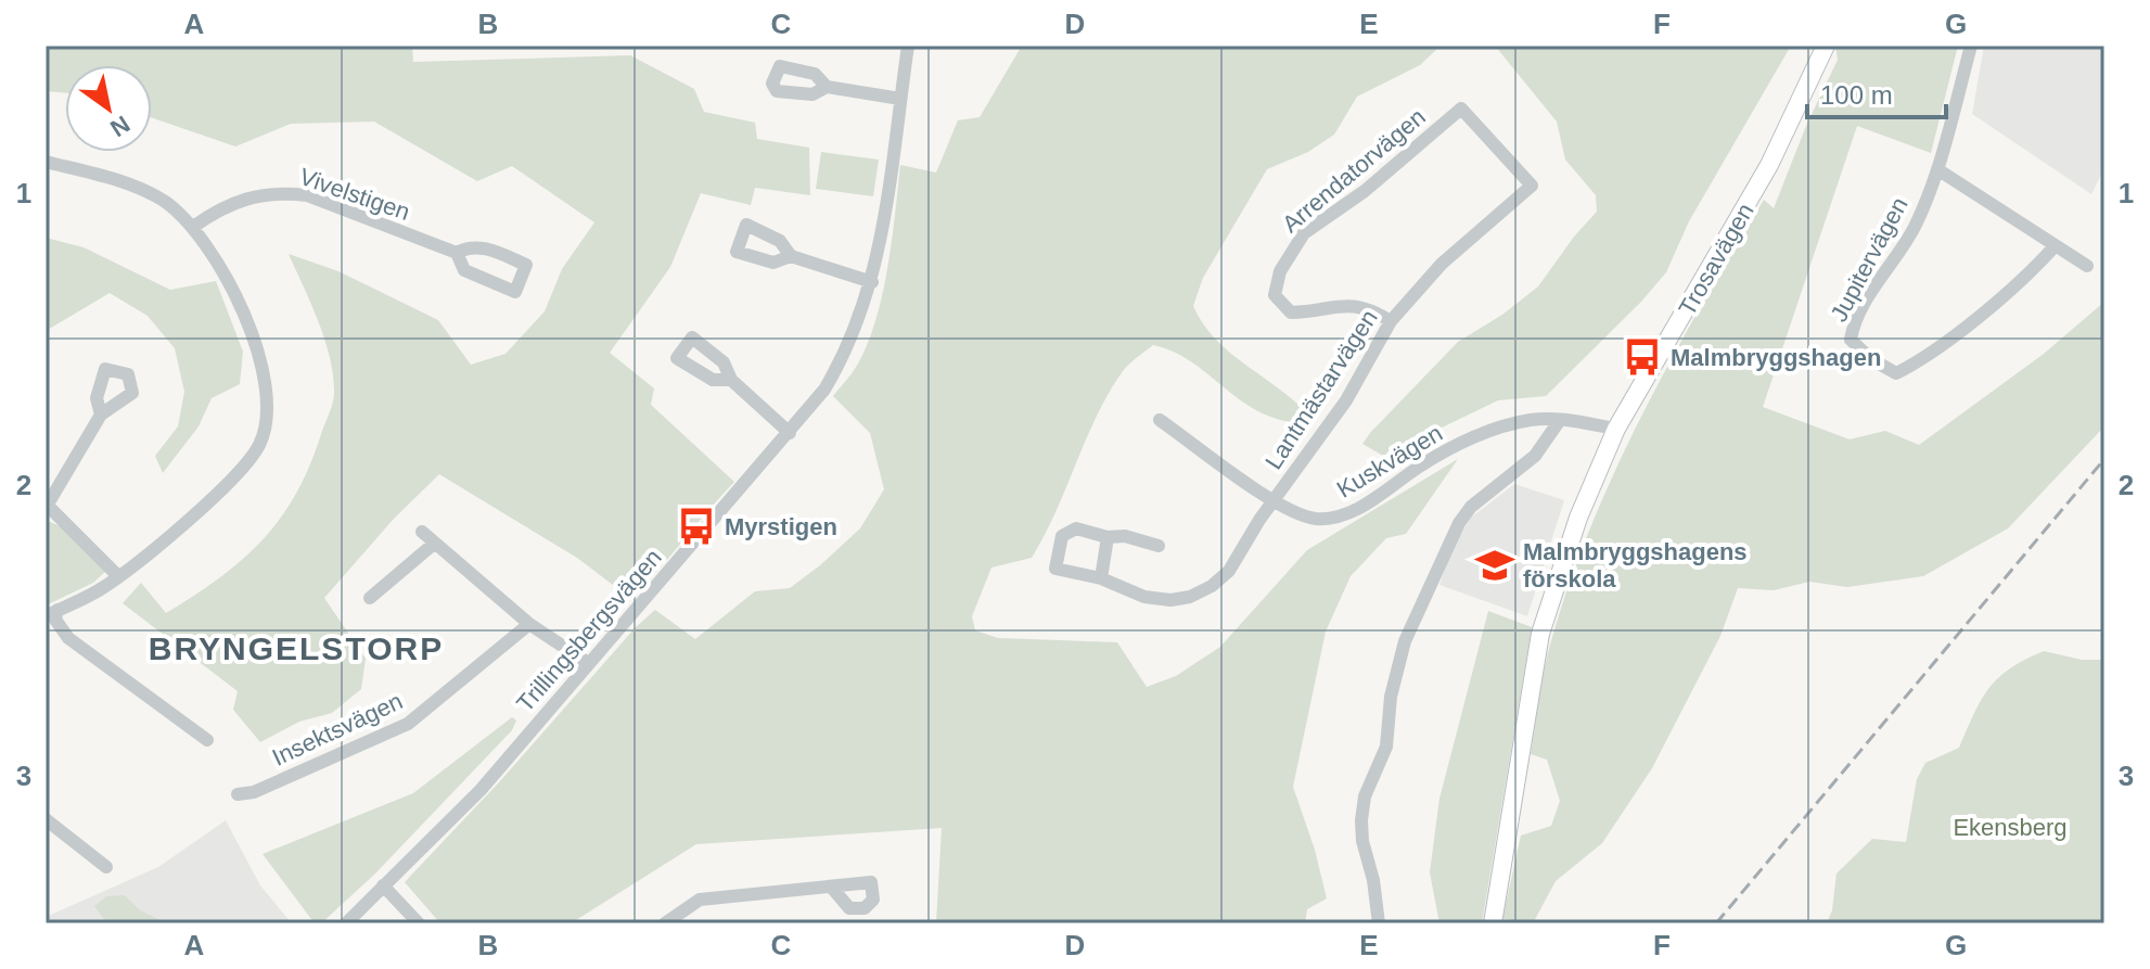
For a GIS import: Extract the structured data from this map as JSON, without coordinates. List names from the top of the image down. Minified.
{"streets":{"main road":["Trosavägen"],"street":["Arrendatorvägen","Vivelstigen","Jupitervägen","Lantmästarvägen","Kuskvägen","Trillingsbergsvägen","Insektsvägen"]},"crossings":[["Arrendatorvägen","Lantmästarvägen"],["Trosavägen","Kuskvägen"],["Lantmästarvägen","Kuskvägen"]],"districts":["BRYNGELSTORP"],"parks":["Ekensberg"],"places":{"bus stop":["Malmbryggshagen","Myrstigen"],"school or university":["Malmbryggshagens förskola"]},"scale_bar":"100 m","north":"bottom right","grid":{"columns":["A","B","C","D","E","F","G"],"rows":["1","2","3"]}}
